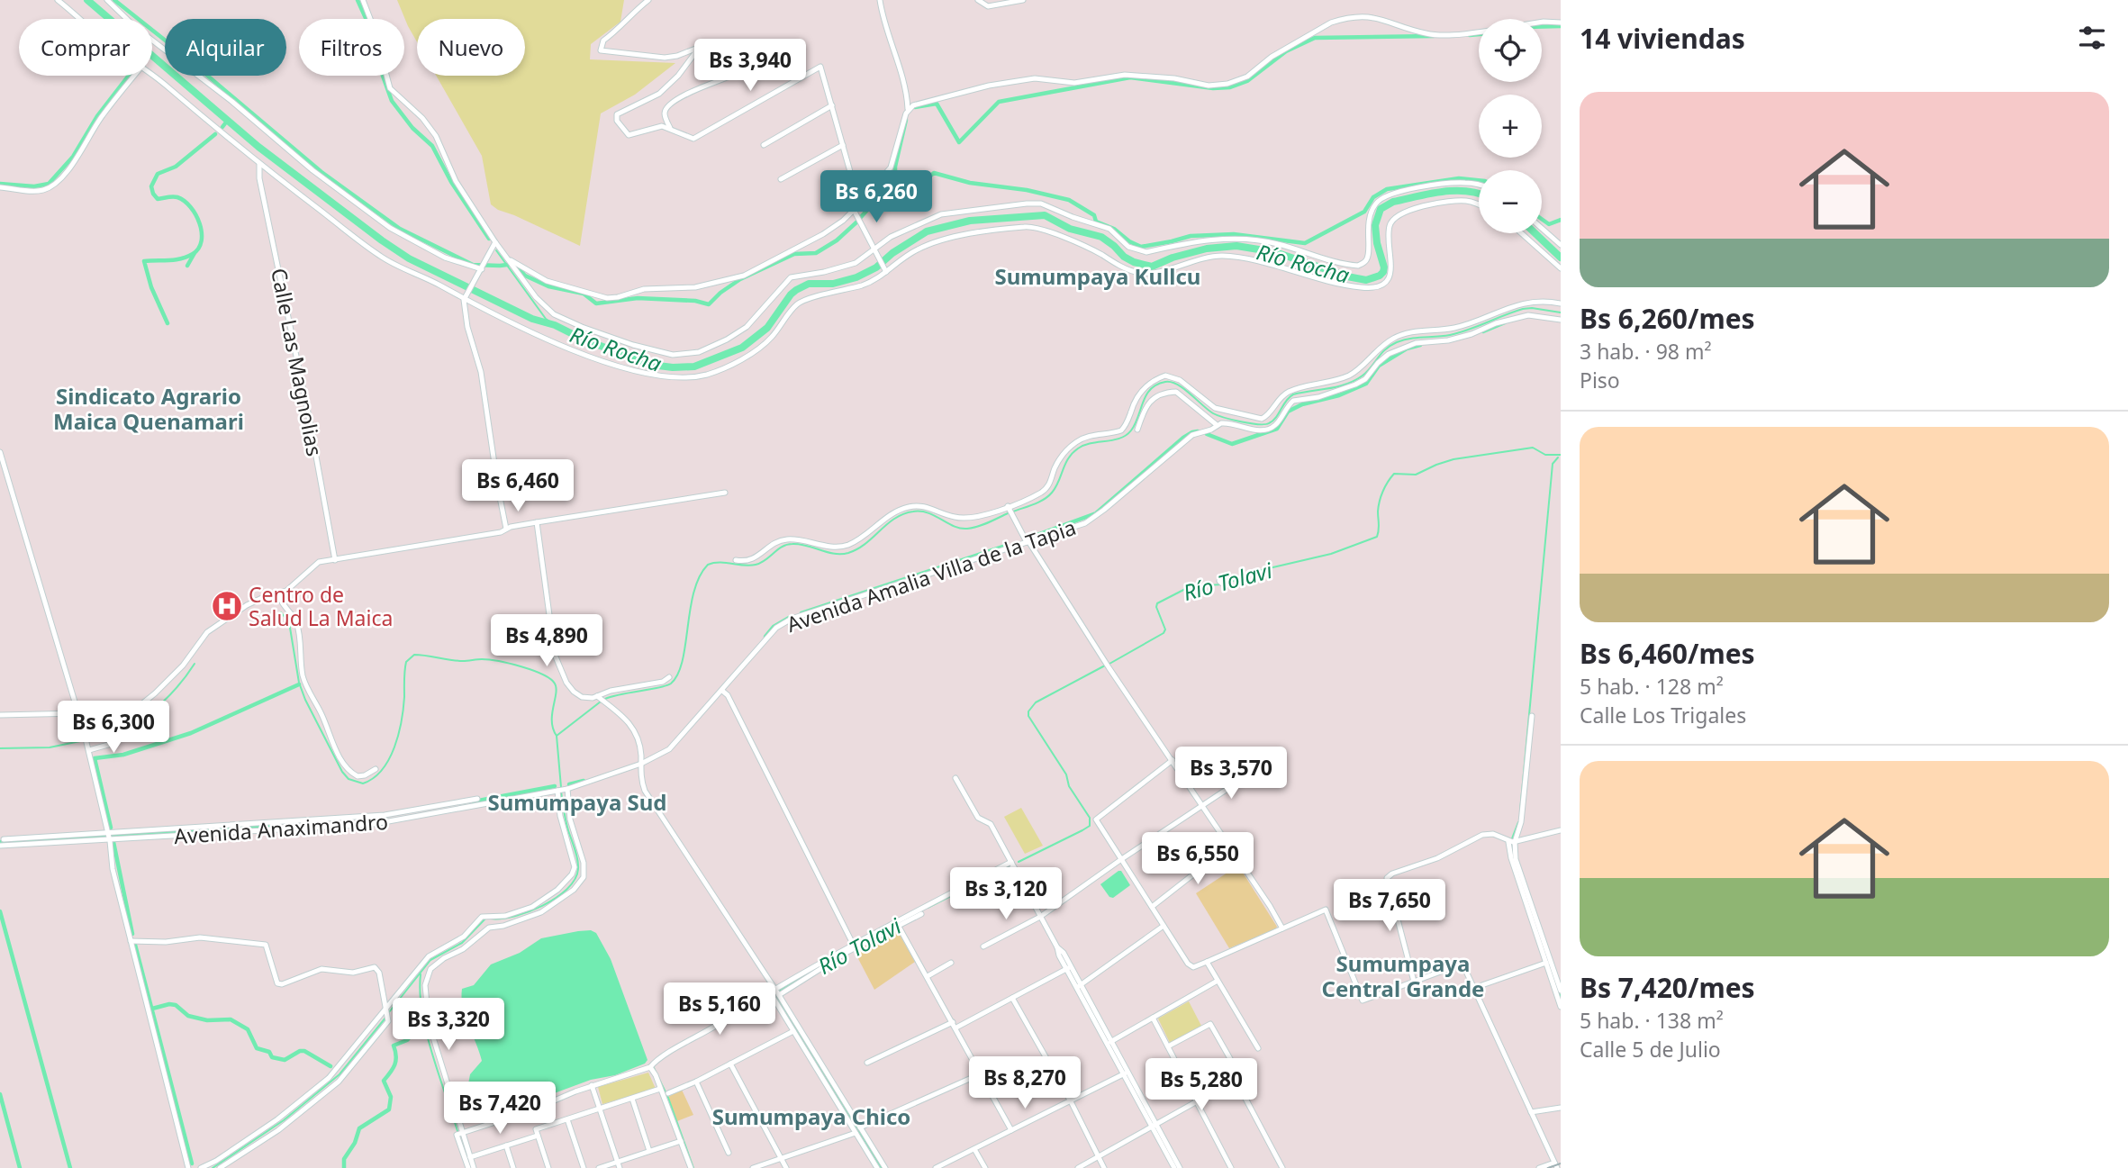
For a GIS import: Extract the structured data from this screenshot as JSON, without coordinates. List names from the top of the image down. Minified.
{"streets":{"street":["Calle Las Magnolias","Avenida Amalia Villa de la Tapia","Avenida Anaximandro"]},"crossings":[["Avenida Amalia Villa de la Tapia","Avenida Anaximandro"]],"districts":["Sumumpaya Kullcu","Sindicato Agrario Maica Quenamari","Sumumpaya Sud","Sumumpaya Central Grande","Sumumpaya Chico"],"water":["Río Rocha","Río Tolavi"],"places":{"hospital":["Centro de Salud La Maica"]},"page":{"heading":"14 viviendas","map_buttons":["+","−"],"chip":["Comprar","Alquilar","Filtros","Nuevo"],"price":["Bs 3,940","Bs 6,260","Bs 6,460","Bs 4,890","Bs 6,300","Bs 3,570","Bs 6,550","Bs 3,120","Bs 7,650","Bs 5,160","Bs 3,320","Bs 8,270","Bs 5,280","Bs 7,420"],"list":[{"name":"Bs 6,260/mes","note":"3 hab. · 98 m² · Piso"},{"name":"Bs 6,460/mes","note":"5 hab. · 128 m² · Calle Los Trigales"},{"name":"Bs 7,420/mes","note":"5 hab. · 138 m² · Calle 5 de Julio"}]}}
